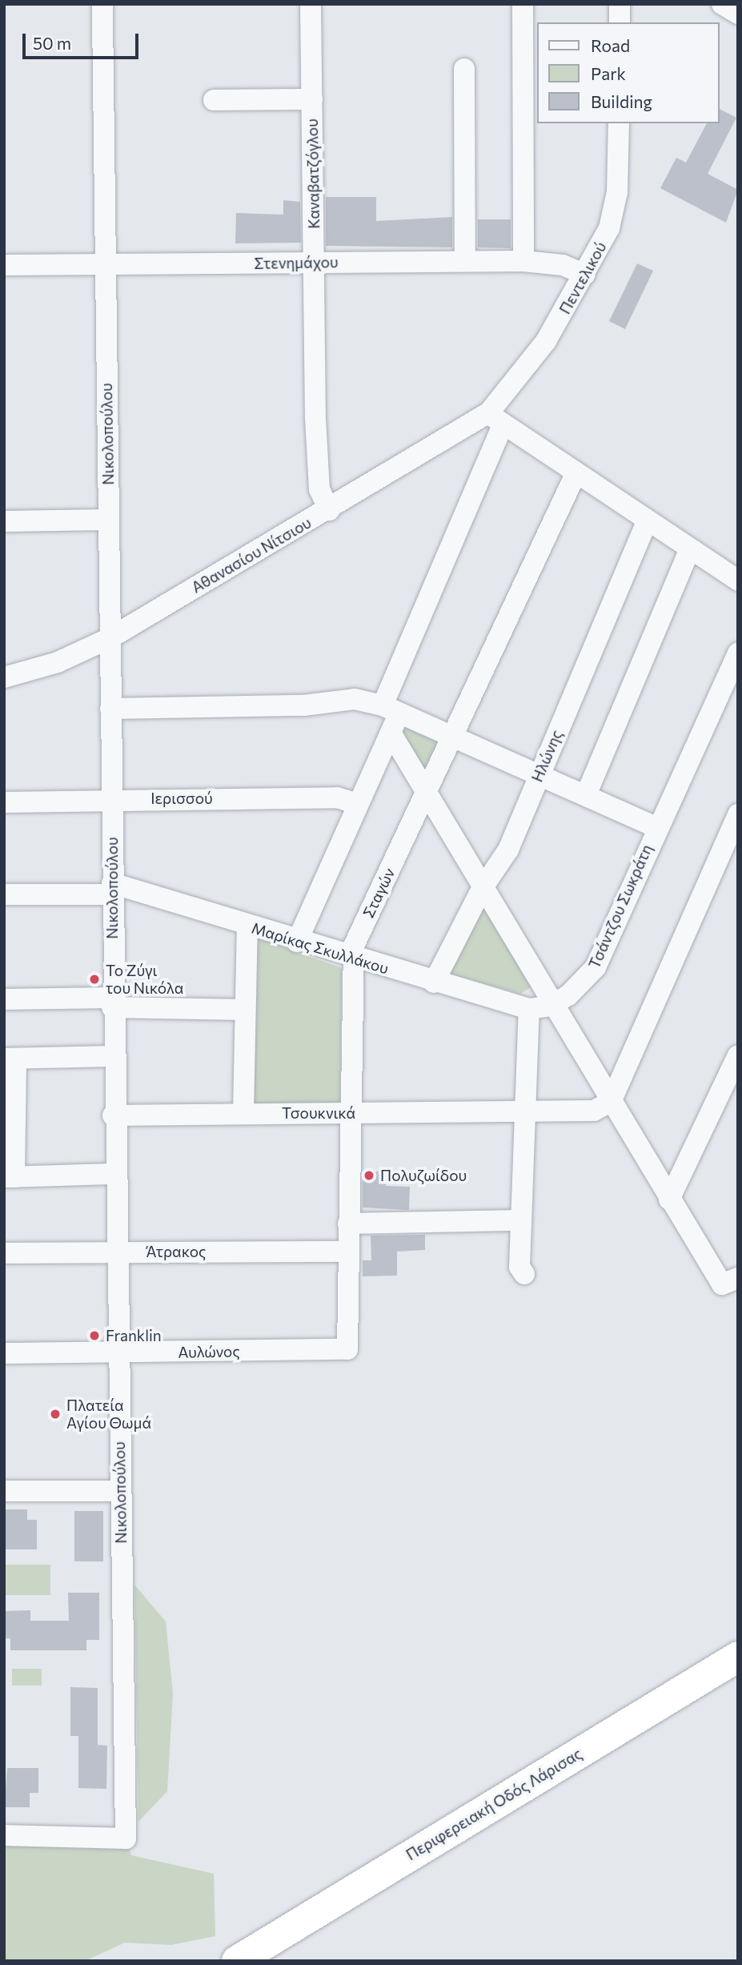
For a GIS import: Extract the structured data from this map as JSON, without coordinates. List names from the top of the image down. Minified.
{"streets":{"highway":["Περιφερειακή Οδός Λάρισας"],"street":["Καναβατζόγλου","Στενημάχου","Πεντελικού","Νικολοπούλου","Αθανασίου Νίτσιου","Ηλώνης","Ιερισσού","Σταγών","Τσάντζου Σωκράτη","Μαρίκας Σκυλλάκου","Τσουκνικά","Άτρακος","Αυλώνος"]},"crossings":[["Καναβατζόγλου","Στενημάχου"],["Καναβατζόγλου","Αθανασίου Νίτσιου"],["Στενημάχου","Πεντελικού"],["Στενημάχου","Νικολοπούλου"],["Πεντελικού","Αθανασίου Νίτσιου"],["Πεντελικού","Ιερισσού"],["Πεντελικού","Μαρίκας Σκυλλάκου"],["Νικολοπούλου","Αθανασίου Νίτσιου"],["Νικολοπούλου","Ιερισσού"],["Νικολοπούλου","Μαρίκας Σκυλλάκου"],["Νικολοπούλου","Τσουκνικά"],["Νικολοπούλου","Άτρακος"],["Νικολοπούλου","Αυλώνος"],["Ηλώνης","Μαρίκας Σκυλλάκου"],["Σταγών","Μαρίκας Σκυλλάκου"],["Σταγών","Τσουκνικά"],["Σταγών","Άτρακος"],["Σταγών","Αυλώνος"]],"places":["Το Ζύγι του Νικόλα","Πολυζωίδου","Franklin","Πλατεία Αγίου Θωμά"],"legend":["Road","Park","Building"],"scale_bar":"50 m"}
